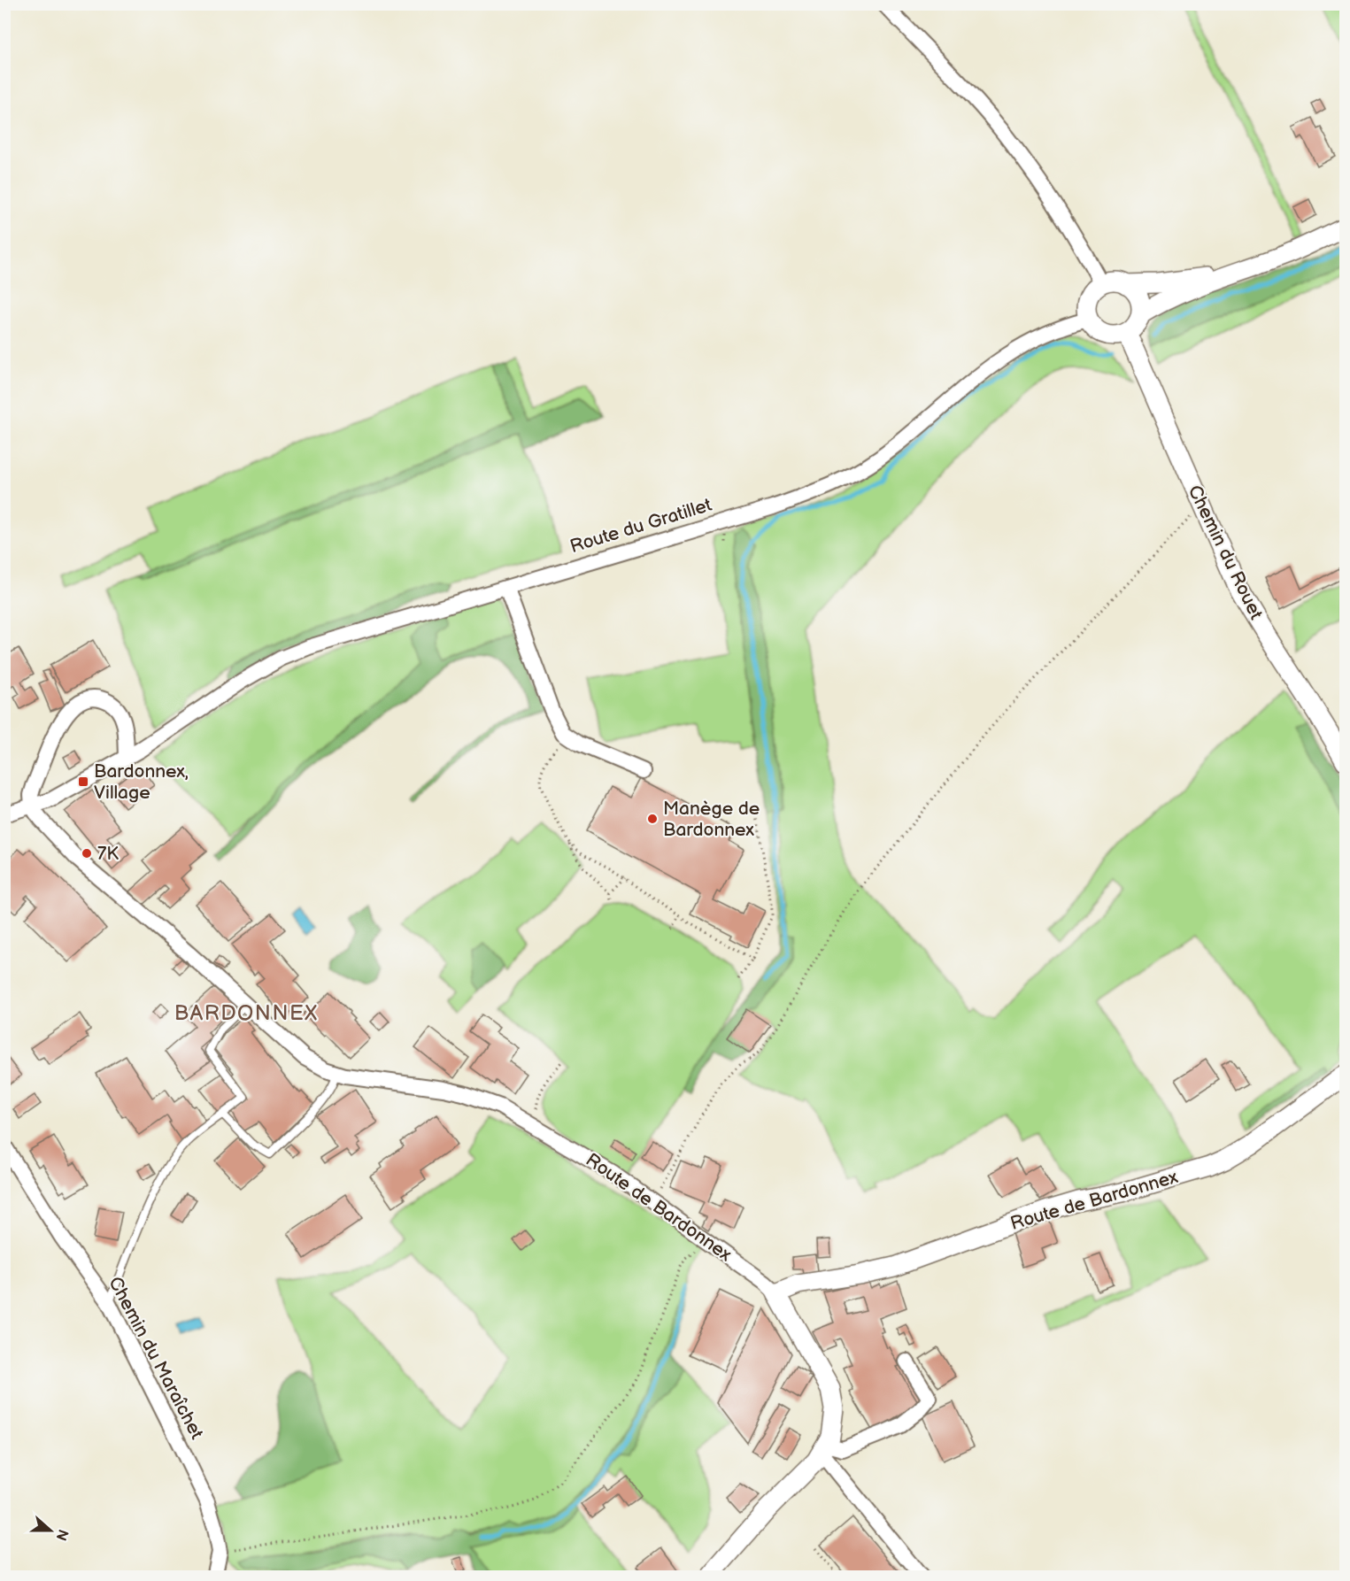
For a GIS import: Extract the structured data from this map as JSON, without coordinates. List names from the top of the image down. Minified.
{"streets":{"street":["Route du Gratillet","Chemin du Rouet","Route de Bardonnex","Chemin du Maraîchet"]},"crossings":[["Route du Gratillet","Chemin du Rouet"],["Route du Gratillet","Route de Bardonnex"]],"districts":["BARDONNEX"],"places":{"transit":["Bardonnex, Village"],"other":["Manège de Bardonnex","7K"]},"north":"right"}
